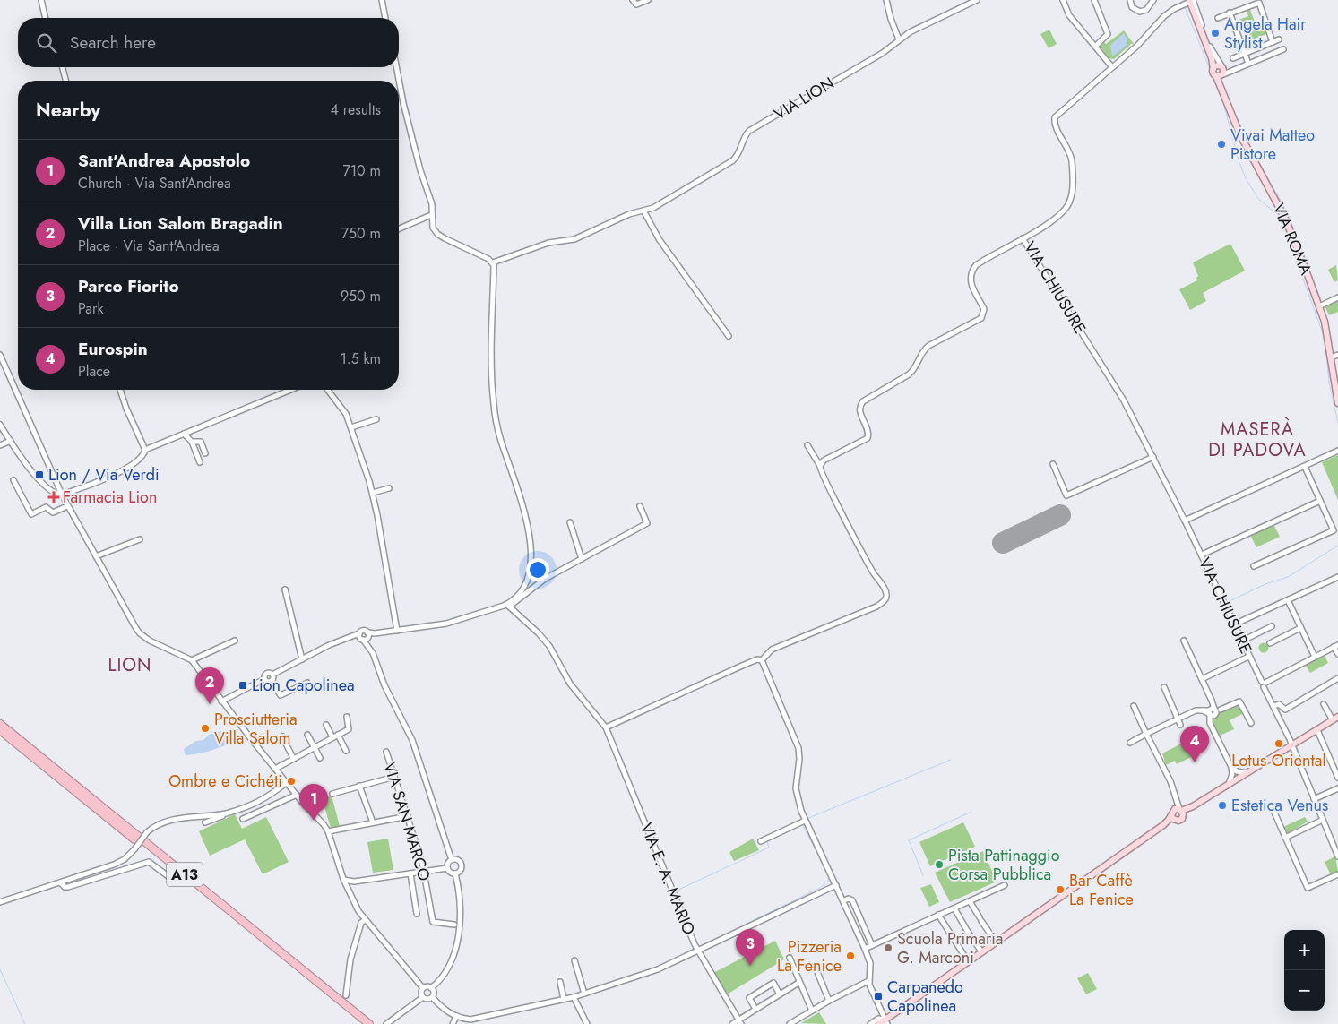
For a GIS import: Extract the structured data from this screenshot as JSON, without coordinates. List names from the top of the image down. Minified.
{"streets":{"highway":["A13"],"main road":["VIA ROMA"],"street":["VIA LION","VIA CHIUSURE","VIA SAN MARCO","VIA E. A. MARIO"]},"crossings":[["VIA ROMA","VIA CHIUSURE"]],"districts":["MASERÀ DI PADOVA","LION"],"places":{"other":["Angela Hair Stylist","Vivai Matteo Pistore","Prosciutteria Villa Salom","Lotus Oriental","Ombre e Cichéti","Estetica Venus","Pista Pattinaggio Corsa Pubblica","Bar Caffè La Fenice","Scuola Primaria G. Marconi","Pizzeria La Fenice"],"transit":["Lion / Via Verdi","Lion Capolinea","Carpanedo Capolinea"],"health":["Farmacia Lion"]},"page":{"search":"Search here","heading":["Nearby","4 results"],"list":[{"mark":"1","name":"Sant'Andrea Apostolo","note":"Church · Via Sant'Andrea","value":"710 m"},{"mark":"2","name":"Villa Lion Salom Bragadin","note":"Place · Via Sant'Andrea","value":"750 m"},{"mark":"3","name":"Parco Fiorito","note":"Park","value":"950 m"},{"mark":"4","name":"Eurospin","note":"Place","value":"1.5 km"}],"pins":["2","4","1","3"],"map_buttons":["+","−"]}}
